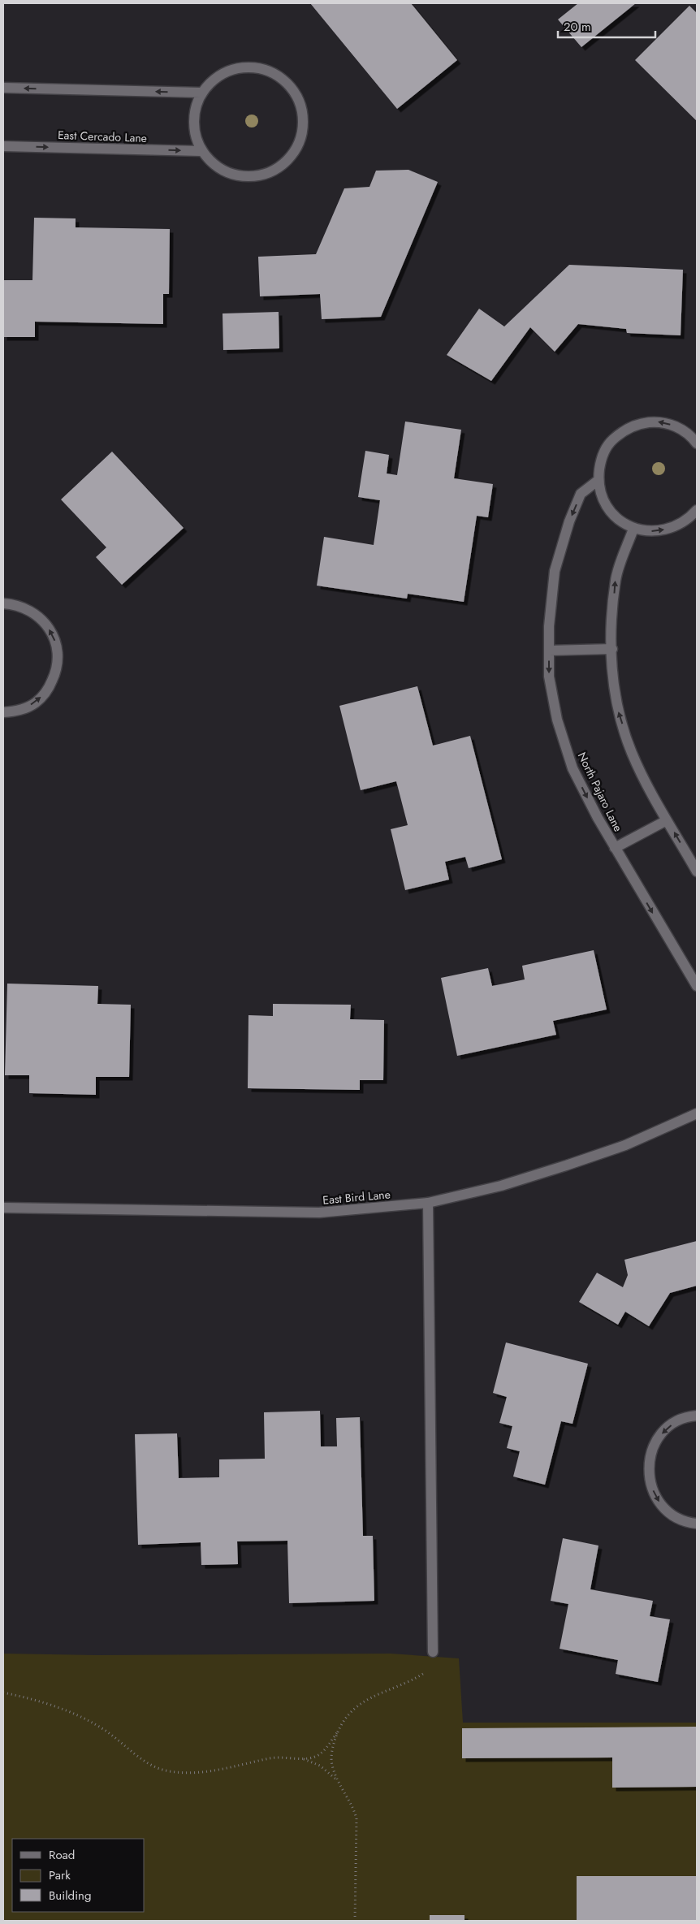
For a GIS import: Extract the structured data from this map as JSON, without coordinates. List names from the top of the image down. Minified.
{"streets":{"street":["East Cercado Lane","North Pajaro Lane","East Bird Lane"]},"legend":["Road","Park","Building"],"scale_bar":"20 m"}
